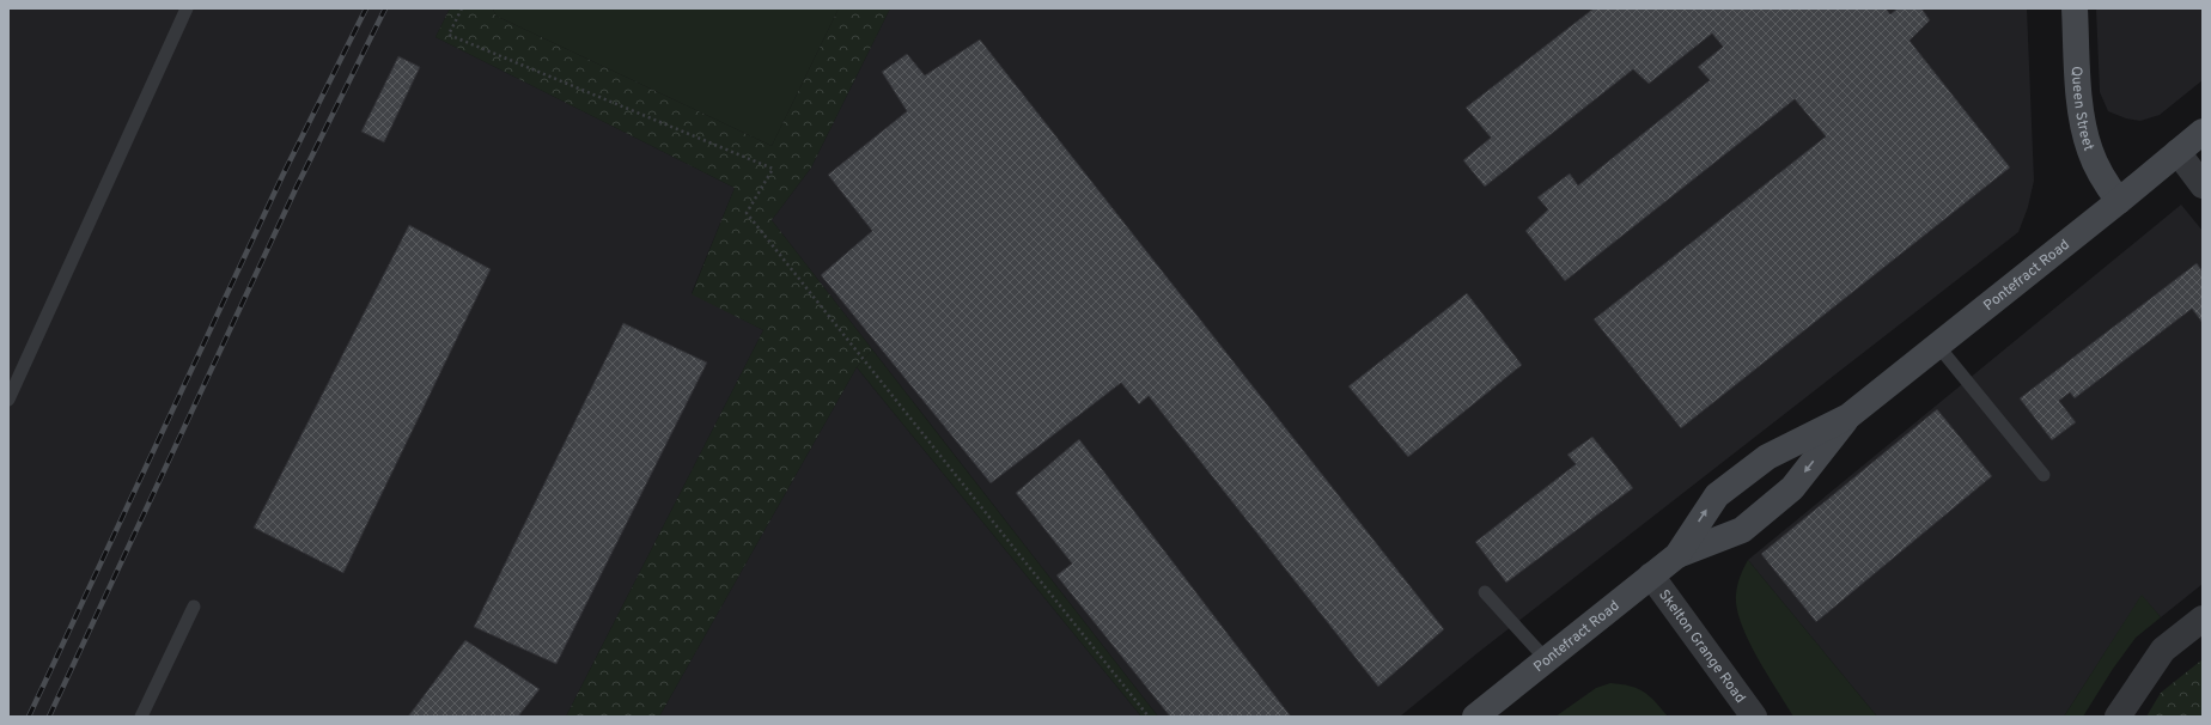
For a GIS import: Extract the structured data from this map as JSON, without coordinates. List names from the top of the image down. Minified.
{"streets":{"main road":["Queen Street","Pontefract Road"],"street":["Skelton Grange Road"]},"crossings":[["Queen Street","Pontefract Road"],["Pontefract Road","Skelton Grange Road"]]}
